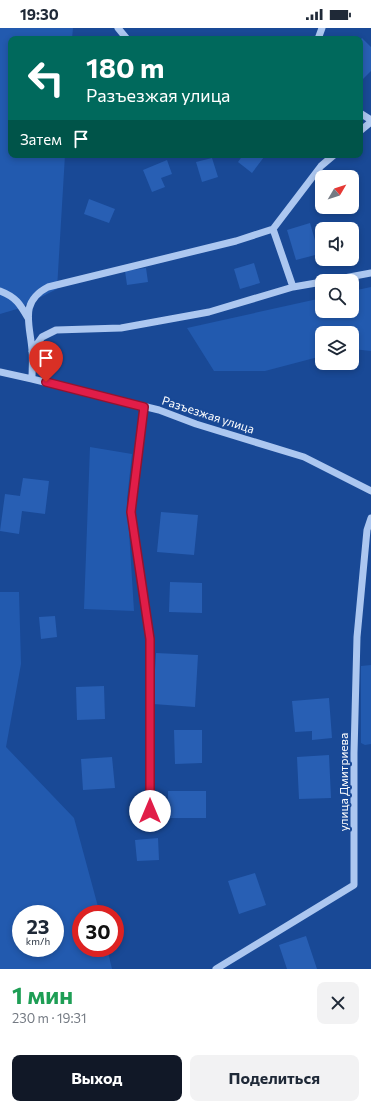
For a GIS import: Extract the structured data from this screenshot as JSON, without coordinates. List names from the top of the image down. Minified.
{"streets":{"street":["Разъезжая улица","улица Дмитриева"]},"north":"top right","page":{"status":"19:30","turn":["180 m","Разъезжая улица"],"then":"Затем","speed":"23 km/h","limit":"30","heading":["1 мин","230 m · 19:31"],"buttons":["Выход","Поделиться"]}}
